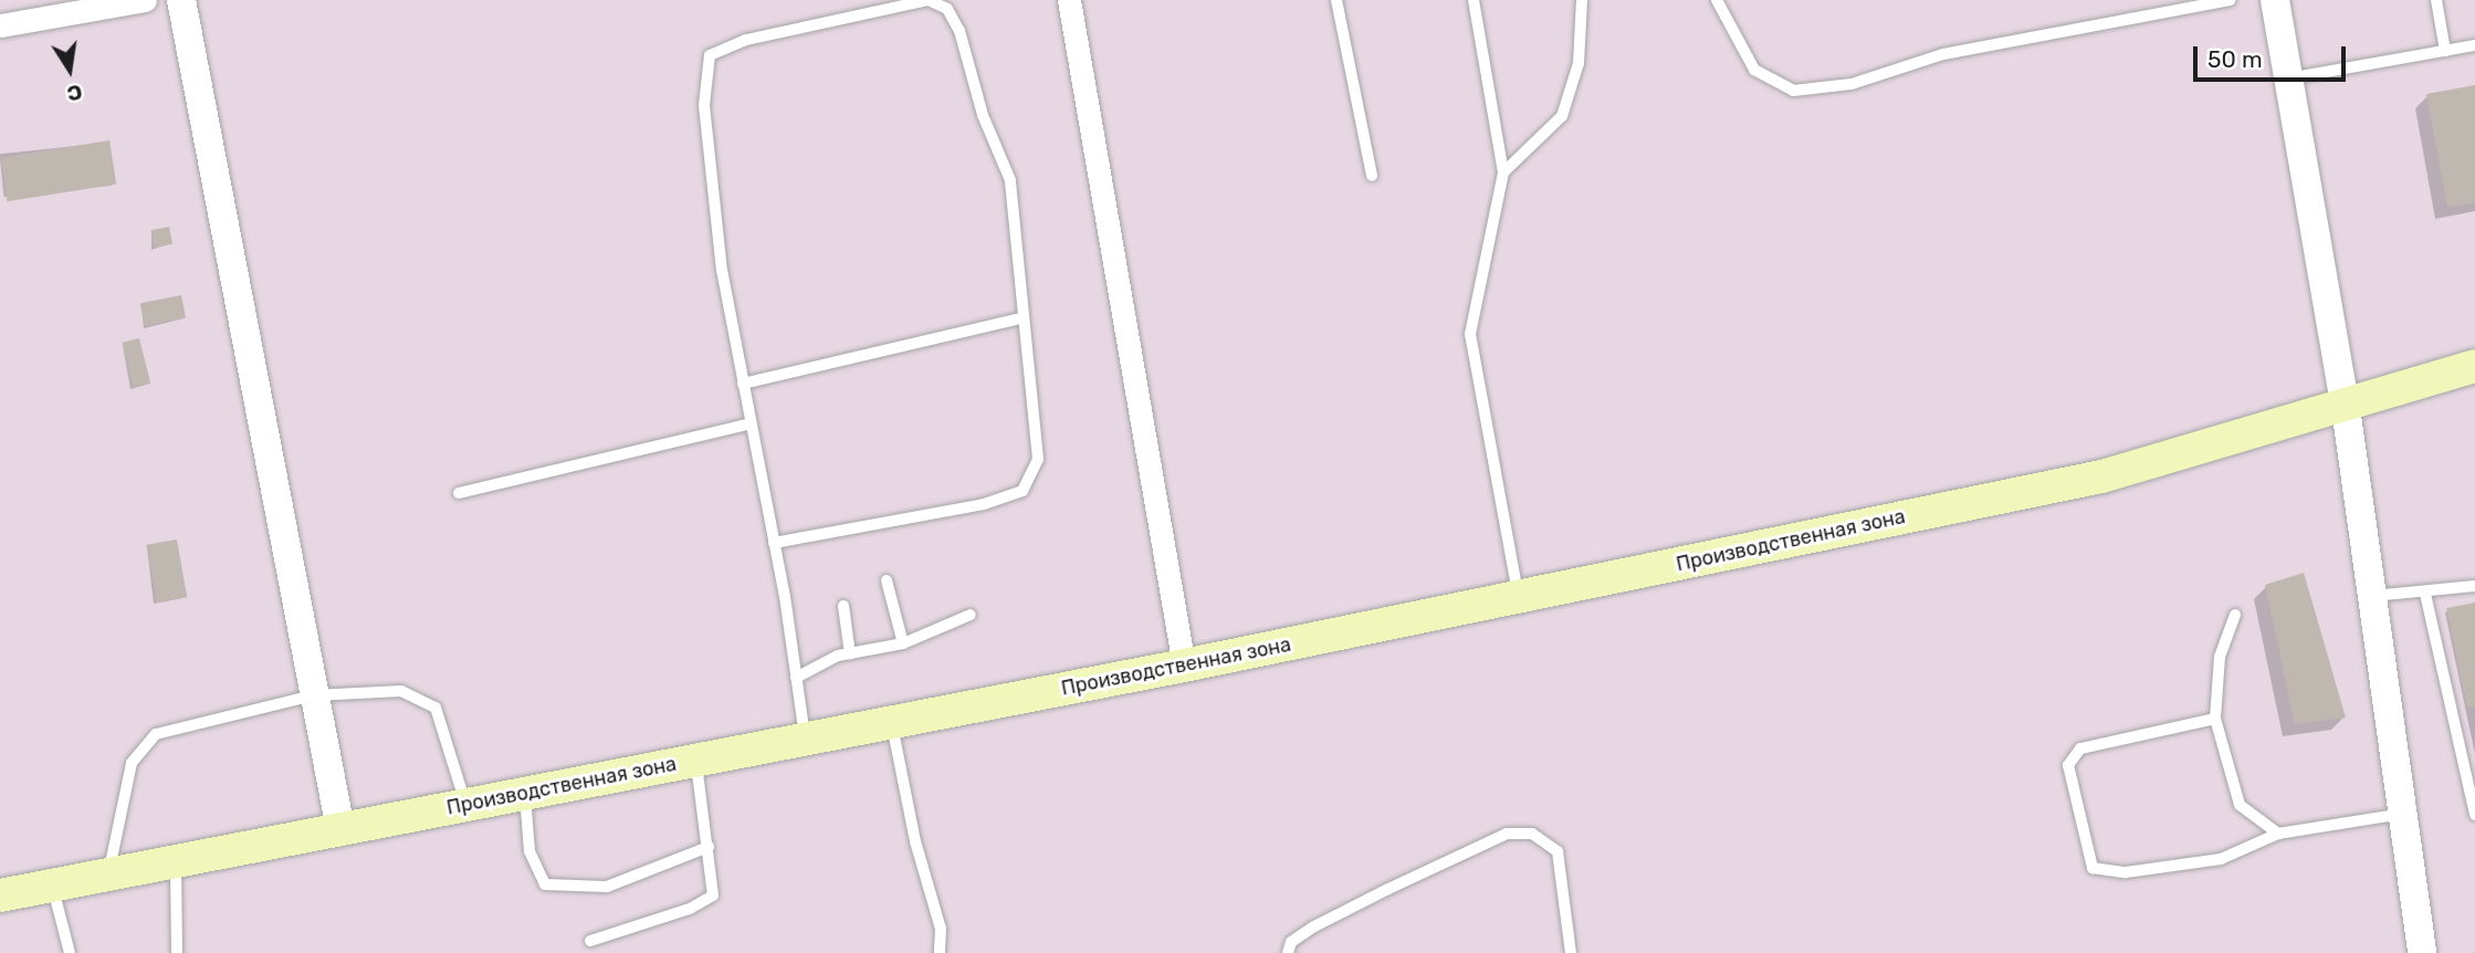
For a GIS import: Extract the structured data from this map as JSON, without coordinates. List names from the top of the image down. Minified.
{"streets":{"main road":["Производственная зона"]},"scale_bar":"50 m","north":"bottom"}
